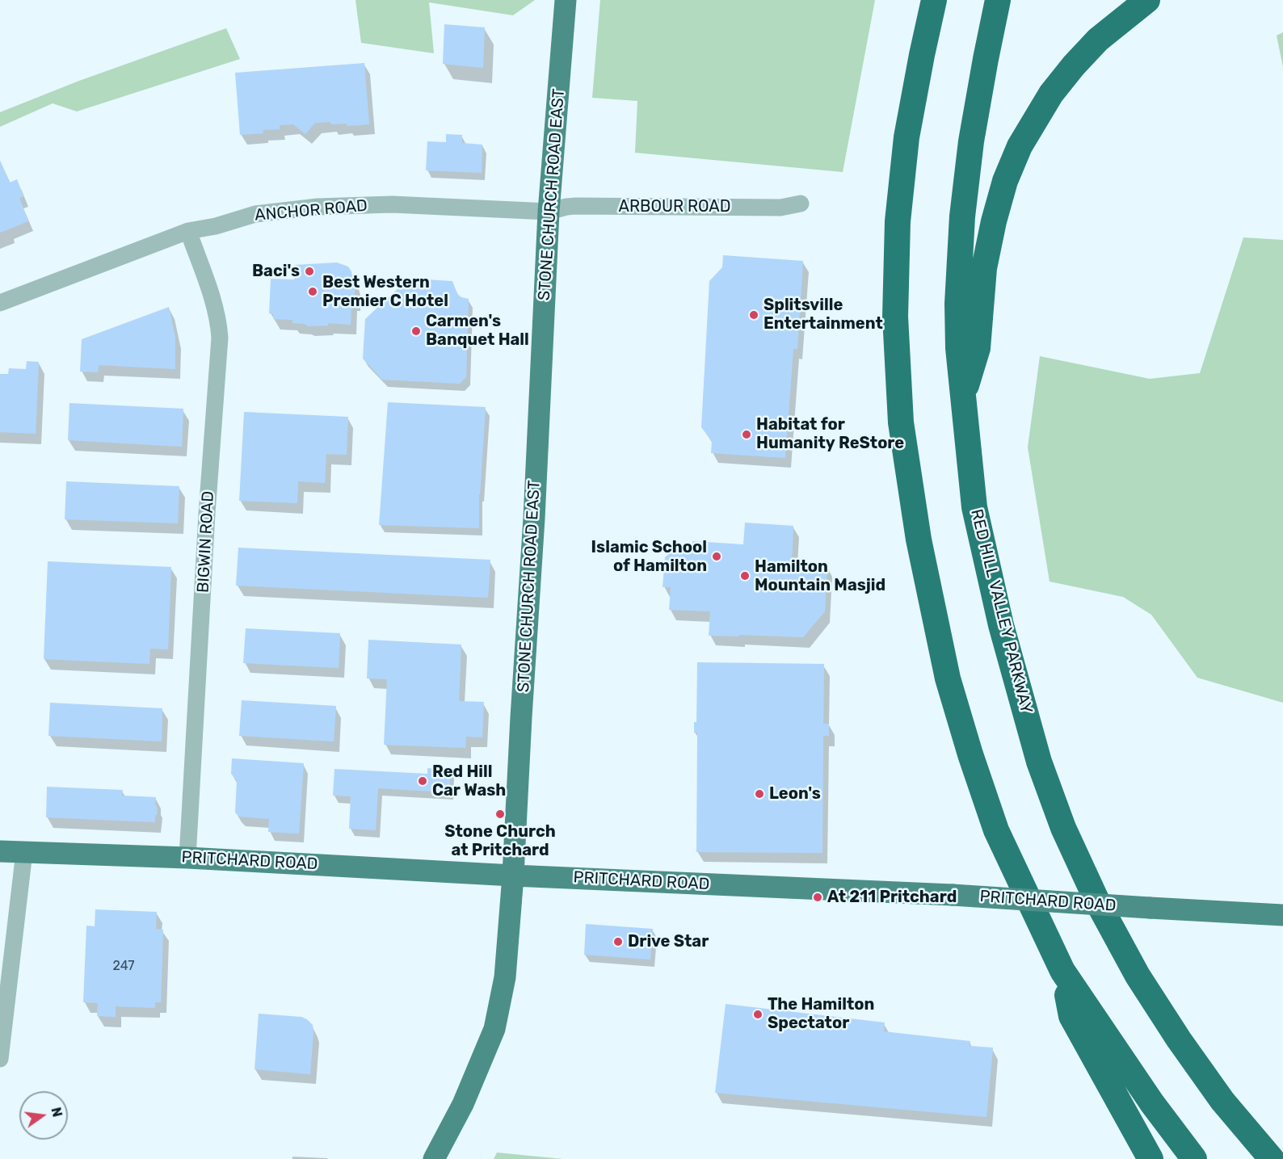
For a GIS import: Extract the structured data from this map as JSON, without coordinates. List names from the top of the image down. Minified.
{"streets":{"highway":["RED HILL VALLEY PARKWAY"],"main road":["STONE CHURCH ROAD EAST","PRITCHARD ROAD"],"street":["ARBOUR ROAD","ANCHOR ROAD","BIGWIN ROAD"]},"crossings":[["STONE CHURCH ROAD EAST","ARBOUR ROAD"],["STONE CHURCH ROAD EAST","ANCHOR ROAD"],["STONE CHURCH ROAD EAST","PRITCHARD ROAD"],["ARBOUR ROAD","ANCHOR ROAD"],["ANCHOR ROAD","BIGWIN ROAD"],["BIGWIN ROAD","PRITCHARD ROAD"]],"places":["Baci's","Best Western Premier C Hotel","Splitsville Entertainment","Carmen's Banquet Hall","Habitat for Humanity ReStore","Islamic School of Hamilton","Hamilton Mountain Masjid","Red Hill Car Wash","Leon's","Stone Church at Pritchard","At 211 Pritchard","Drive Star","The Hamilton Spectator"],"house_numbers":["247"],"north":"right"}
